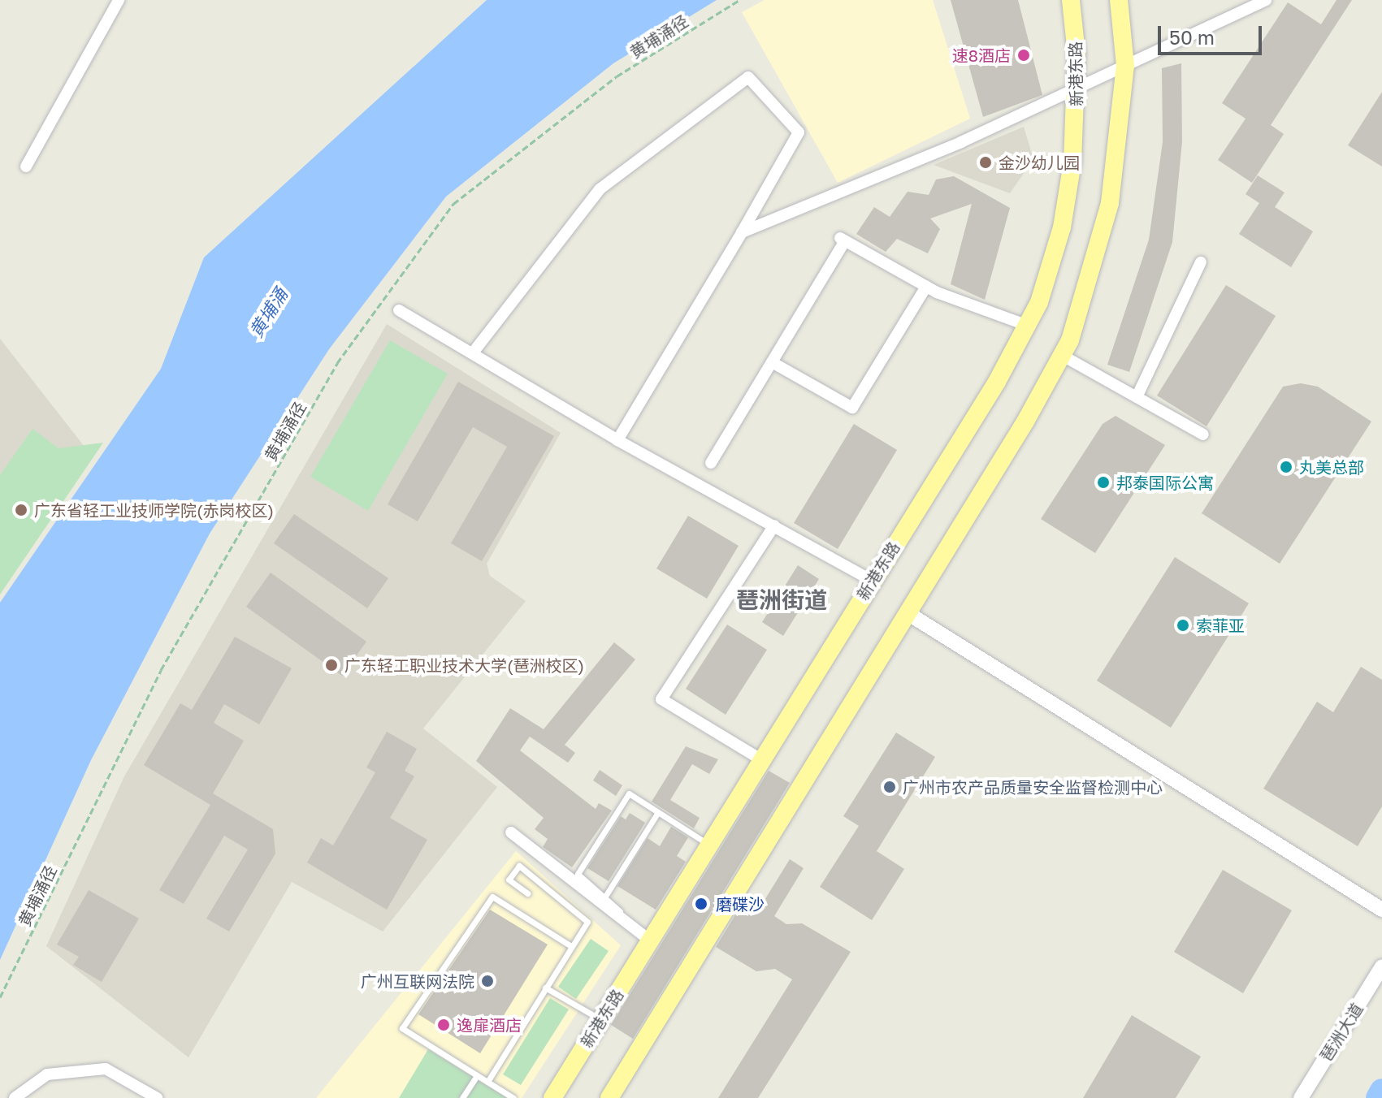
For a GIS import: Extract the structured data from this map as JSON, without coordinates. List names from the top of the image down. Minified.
{"streets":{"main road":["新港东路"],"street":["琶洲大道"],"path":["黄埔涌径"]},"districts":["琶洲街道"],"water":["黄埔涌"],"places":["速8酒店","金沙幼儿园","丸美总部","邦泰国际公寓","广东省轻工业技师学院(赤岗校区)","索菲亚","广东轻工职业技术大学(琶洲校区)","广州市农产品质量安全监督检测中心","磨碟沙","广州互联网法院","逸扉酒店"],"scale_bar":"50 m"}
